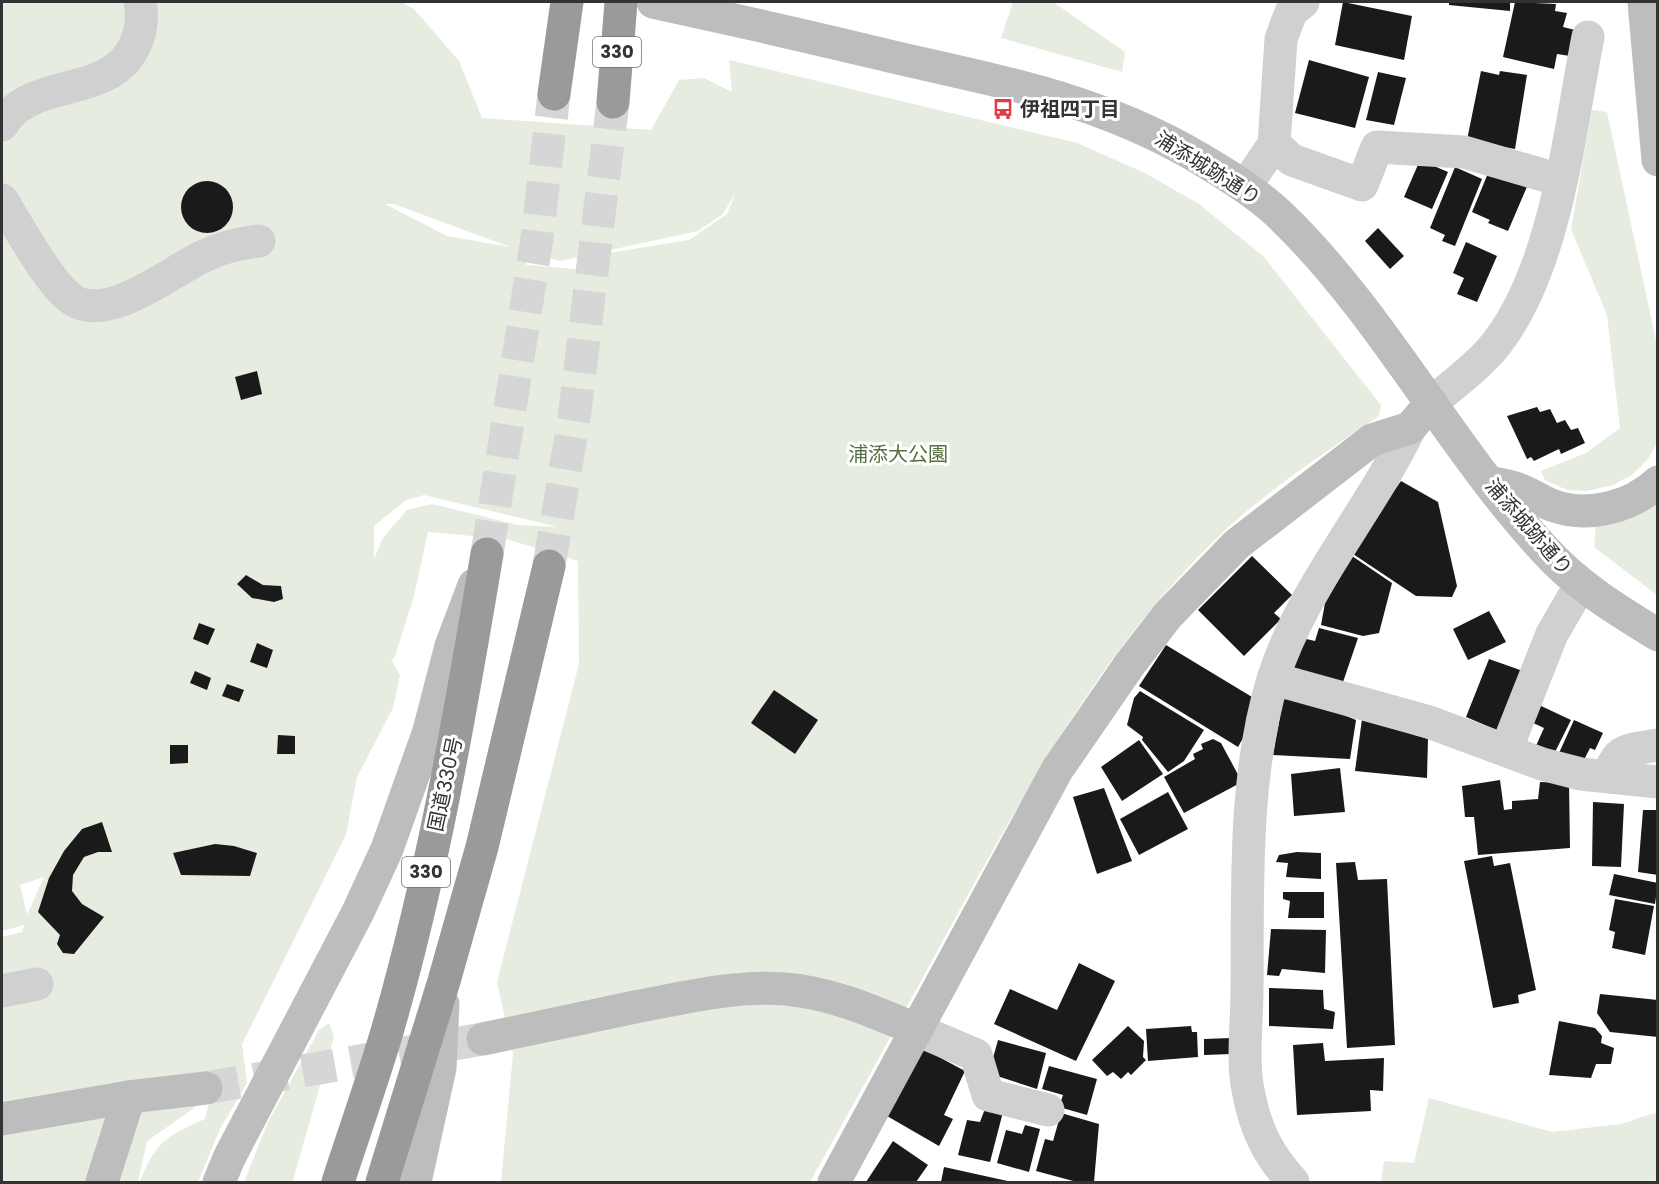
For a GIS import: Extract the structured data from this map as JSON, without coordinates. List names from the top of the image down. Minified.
{"streets":{"highway":["330","国道330号"],"main road":["浦添城跡通り"]},"parks":["浦添大公園"],"places":{"bus stop":["伊祖四丁目"]}}
